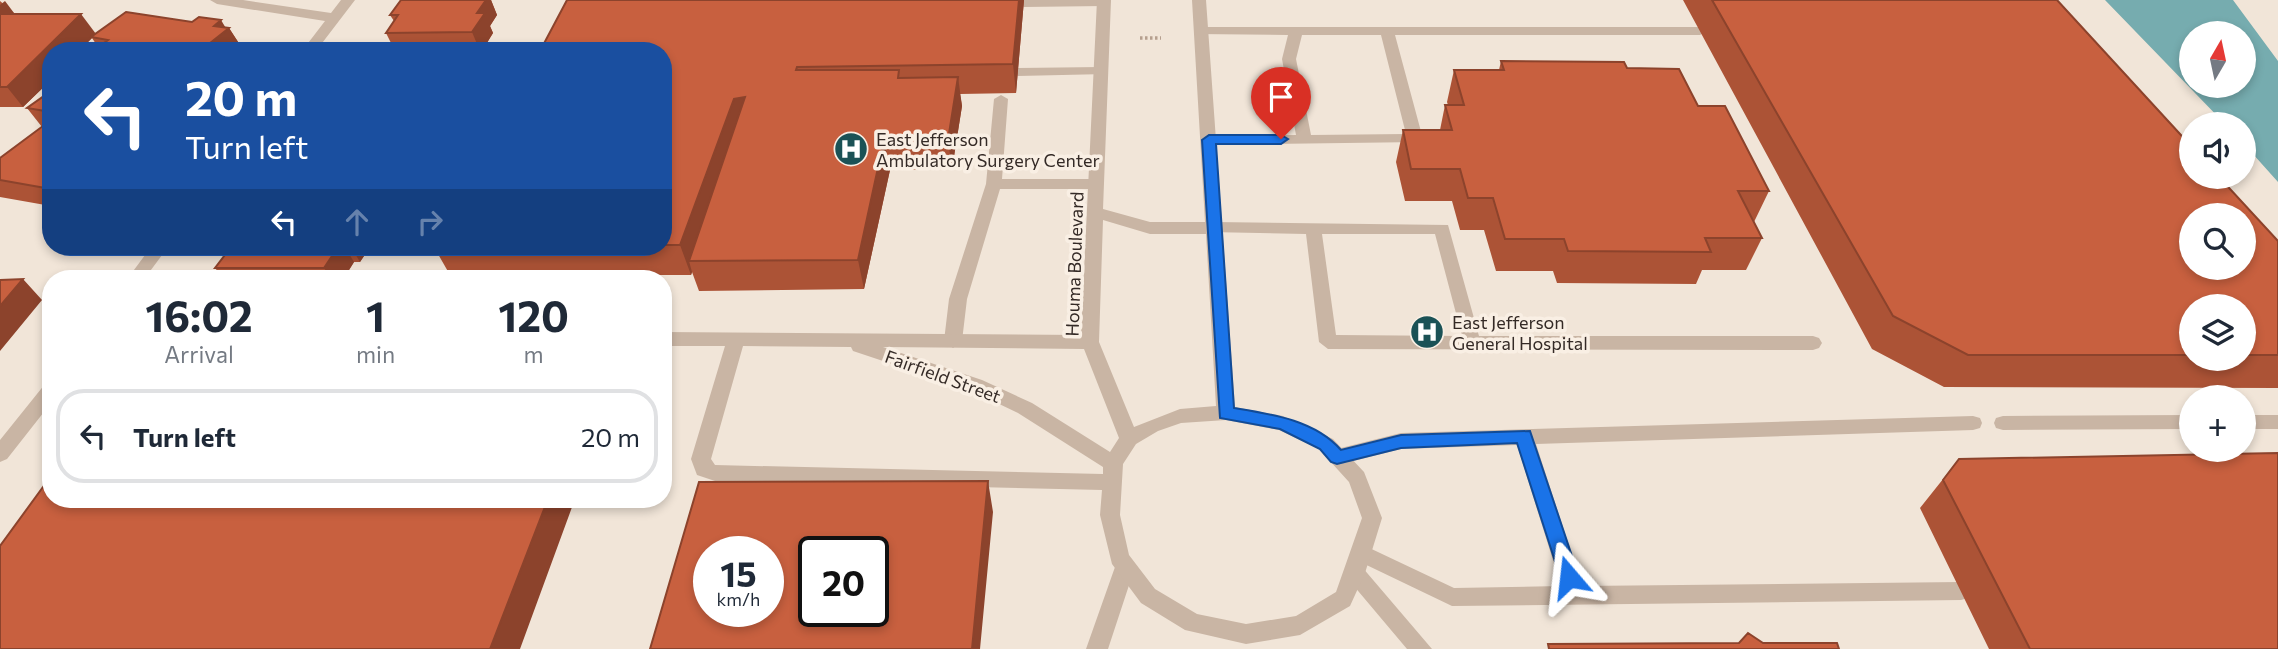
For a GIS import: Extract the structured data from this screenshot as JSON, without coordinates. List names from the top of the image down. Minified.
{"streets":{"street":["Houma Boulevard","Fairfield Street"]},"crossings":[["Houma Boulevard","Fairfield Street"]],"places":{"hospital":["East Jefferson Ambulatory Surgery Center","East Jefferson General Hospital"]},"north":"top","page":{"map_buttons":"+","turn":["20 m","Turn left"],"eta":["16:02","Arrival","1","min","120","m"],"list":[{"name":"Turn left","value":"20 m"}],"speed":"15 km/h","limit":"20"}}
